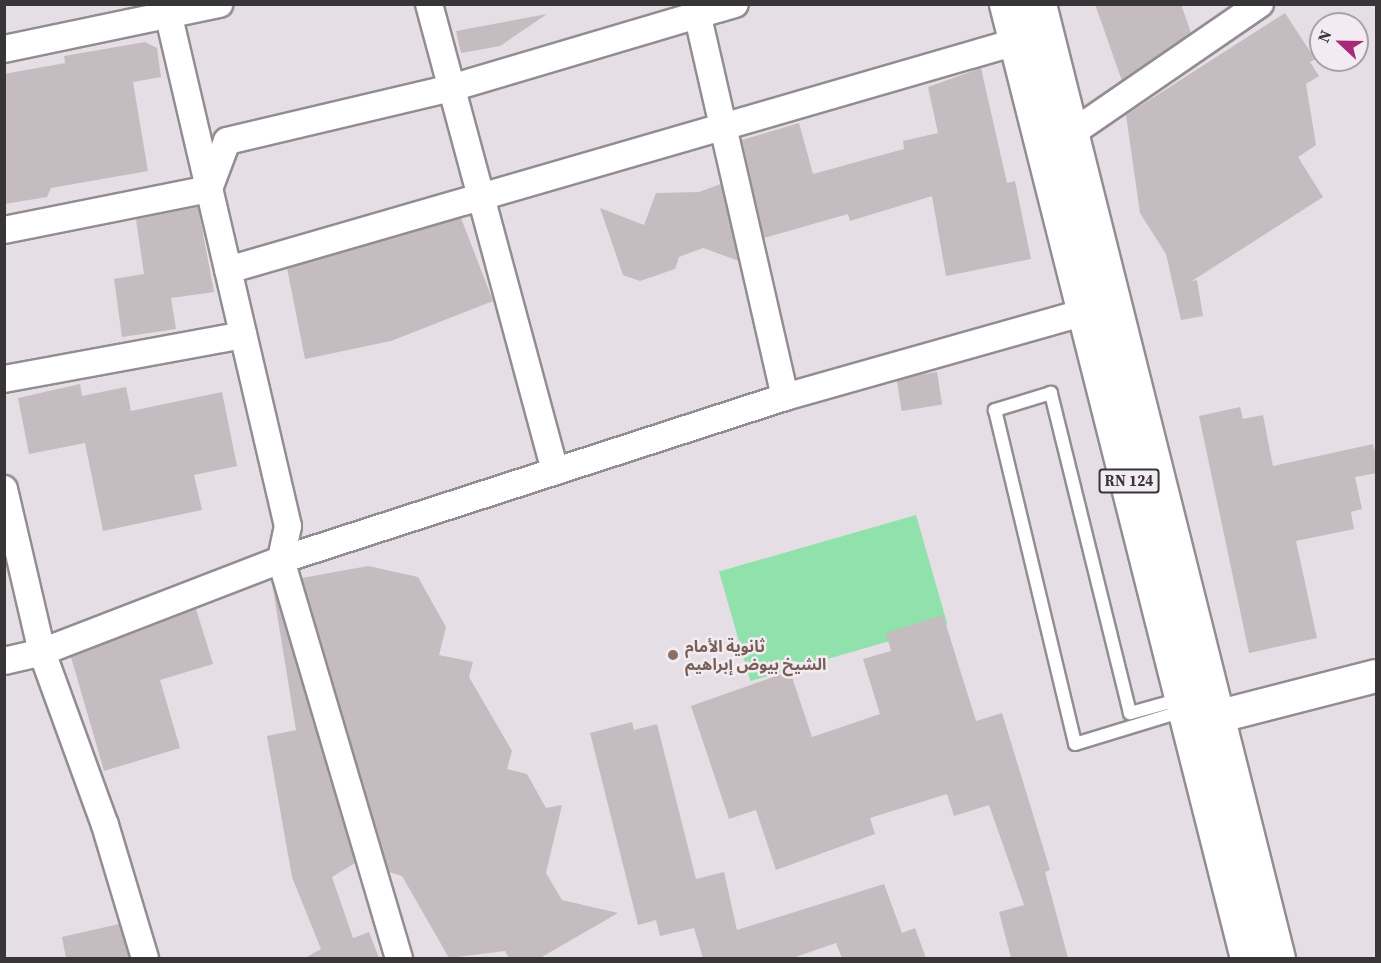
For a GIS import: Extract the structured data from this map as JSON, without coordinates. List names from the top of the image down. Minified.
{"streets":{"main road":["RN 124"]},"places":["ثانوية الأمام الشيخ بيوض إبراهيم"],"north":"left"}
